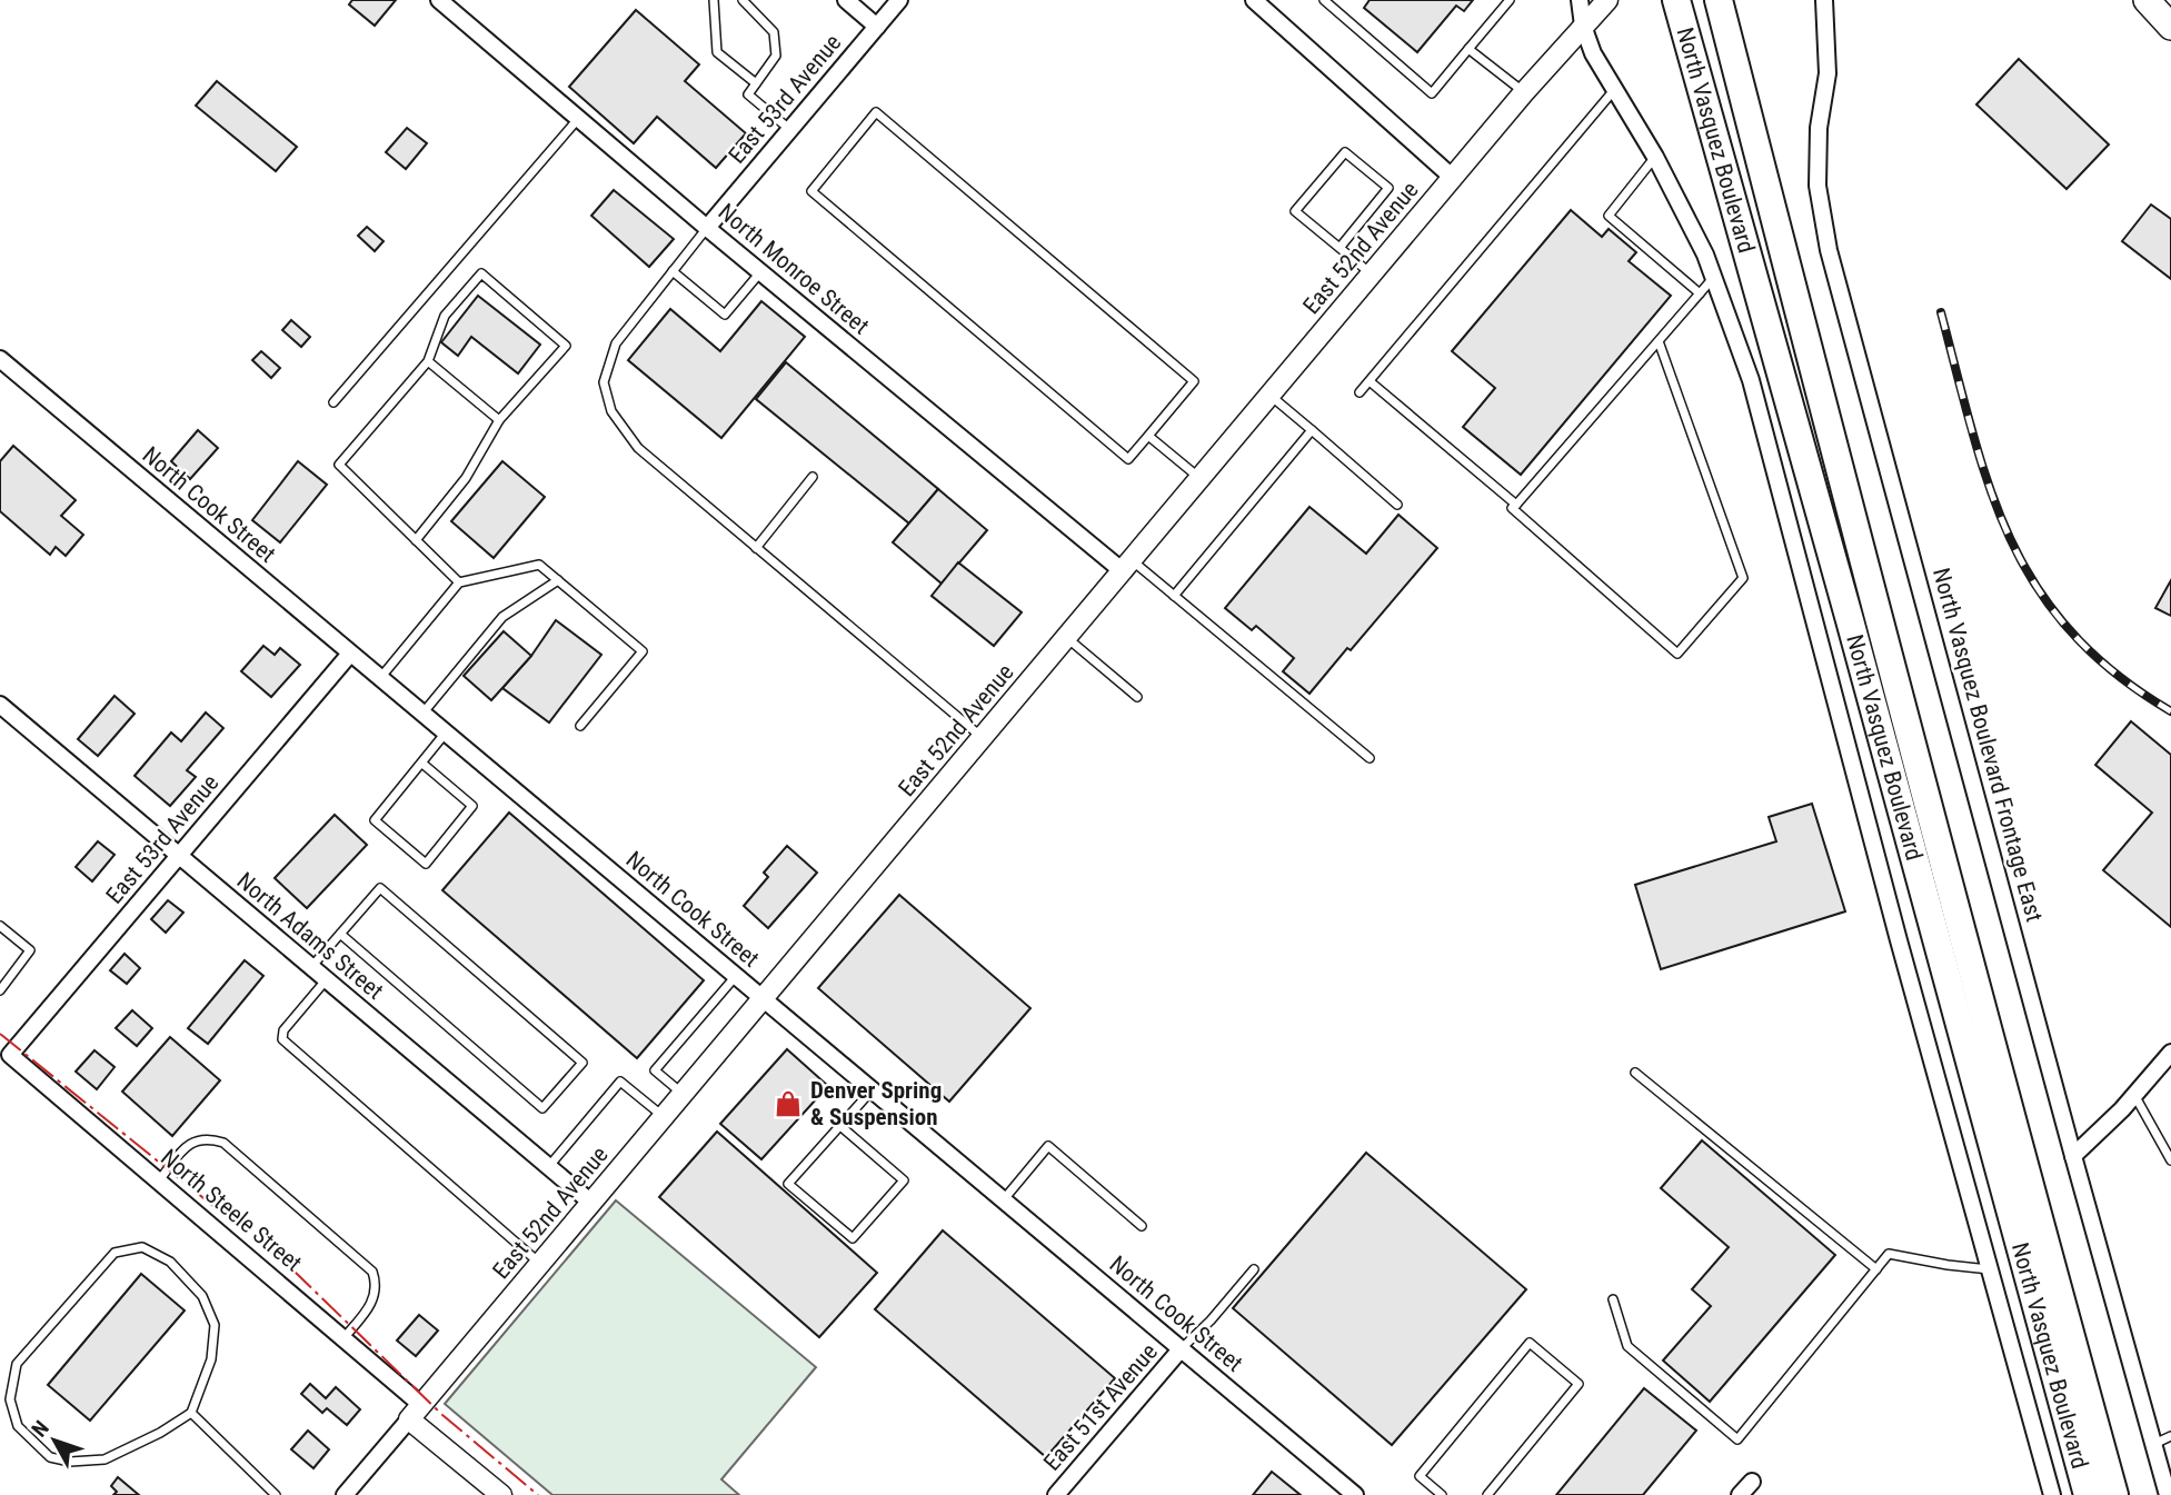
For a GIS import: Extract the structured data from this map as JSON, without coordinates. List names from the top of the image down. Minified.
{"streets":{"highway":["North Vasquez Boulevard"],"street":["East 53rd Avenue","East 52nd Avenue","North Monroe Street","North Cook Street","North Vasquez Boulevard Frontage East","North Adams Street","North Steele Street","East 51st Avenue"]},"crossings":[["East 53rd Avenue","North Monroe Street"],["East 53rd Avenue","North Cook Street"],["East 53rd Avenue","North Adams Street"],["East 53rd Avenue","North Steele Street"],["East 52nd Avenue","North Monroe Street"],["East 52nd Avenue","North Cook Street"],["East 52nd Avenue","North Adams Street"],["East 52nd Avenue","North Steele Street"],["North Cook Street","East 51st Avenue"]],"places":{"shop":["Denver Spring & Suspension"]},"north":"top left"}
